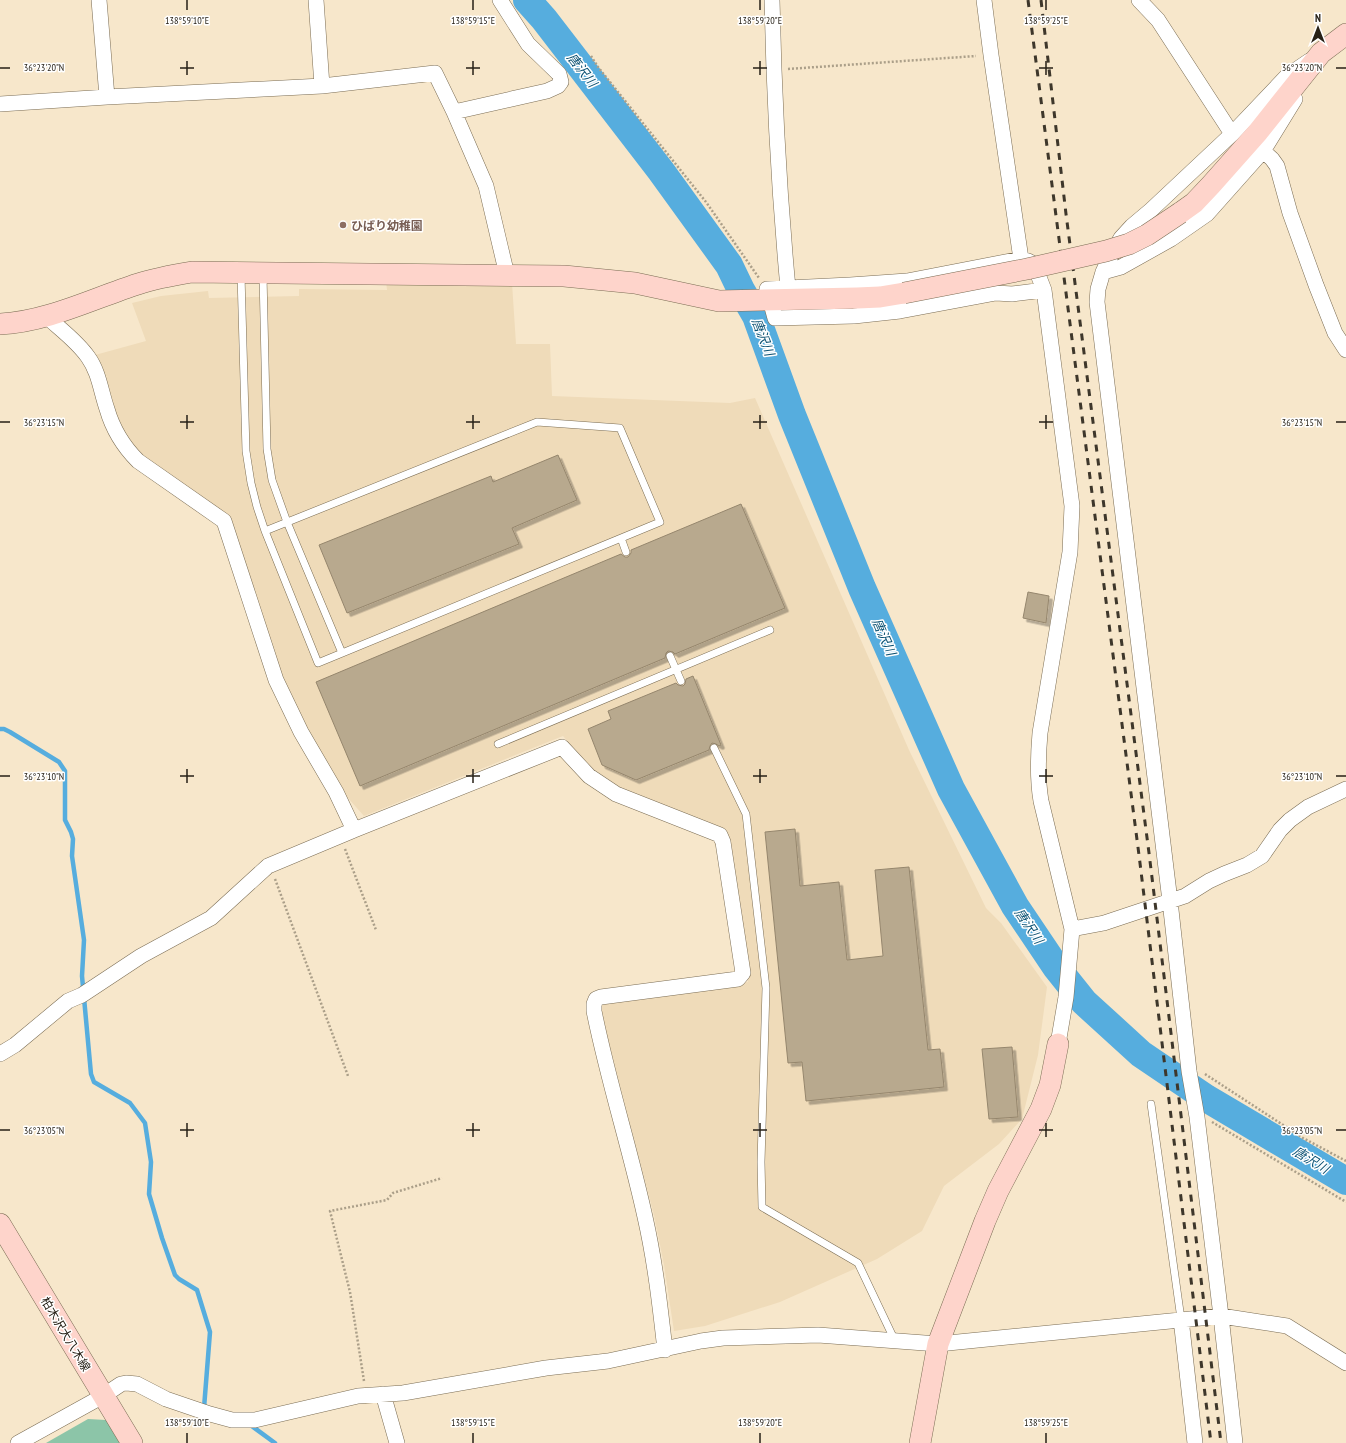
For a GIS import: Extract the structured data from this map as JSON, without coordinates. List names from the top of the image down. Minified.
{"streets":{"street":["柏木沢大八木線"]},"water":["唐沢川"],"places":["ひばり幼稚園"],"north":"top","coordinates":["138°59'10\"E","138°59'15\"E","138°59'20\"E","138°59'25\"E","36°23'20\"N","36°23'15\"N","36°23'10\"N","36°23'05\"N"]}
